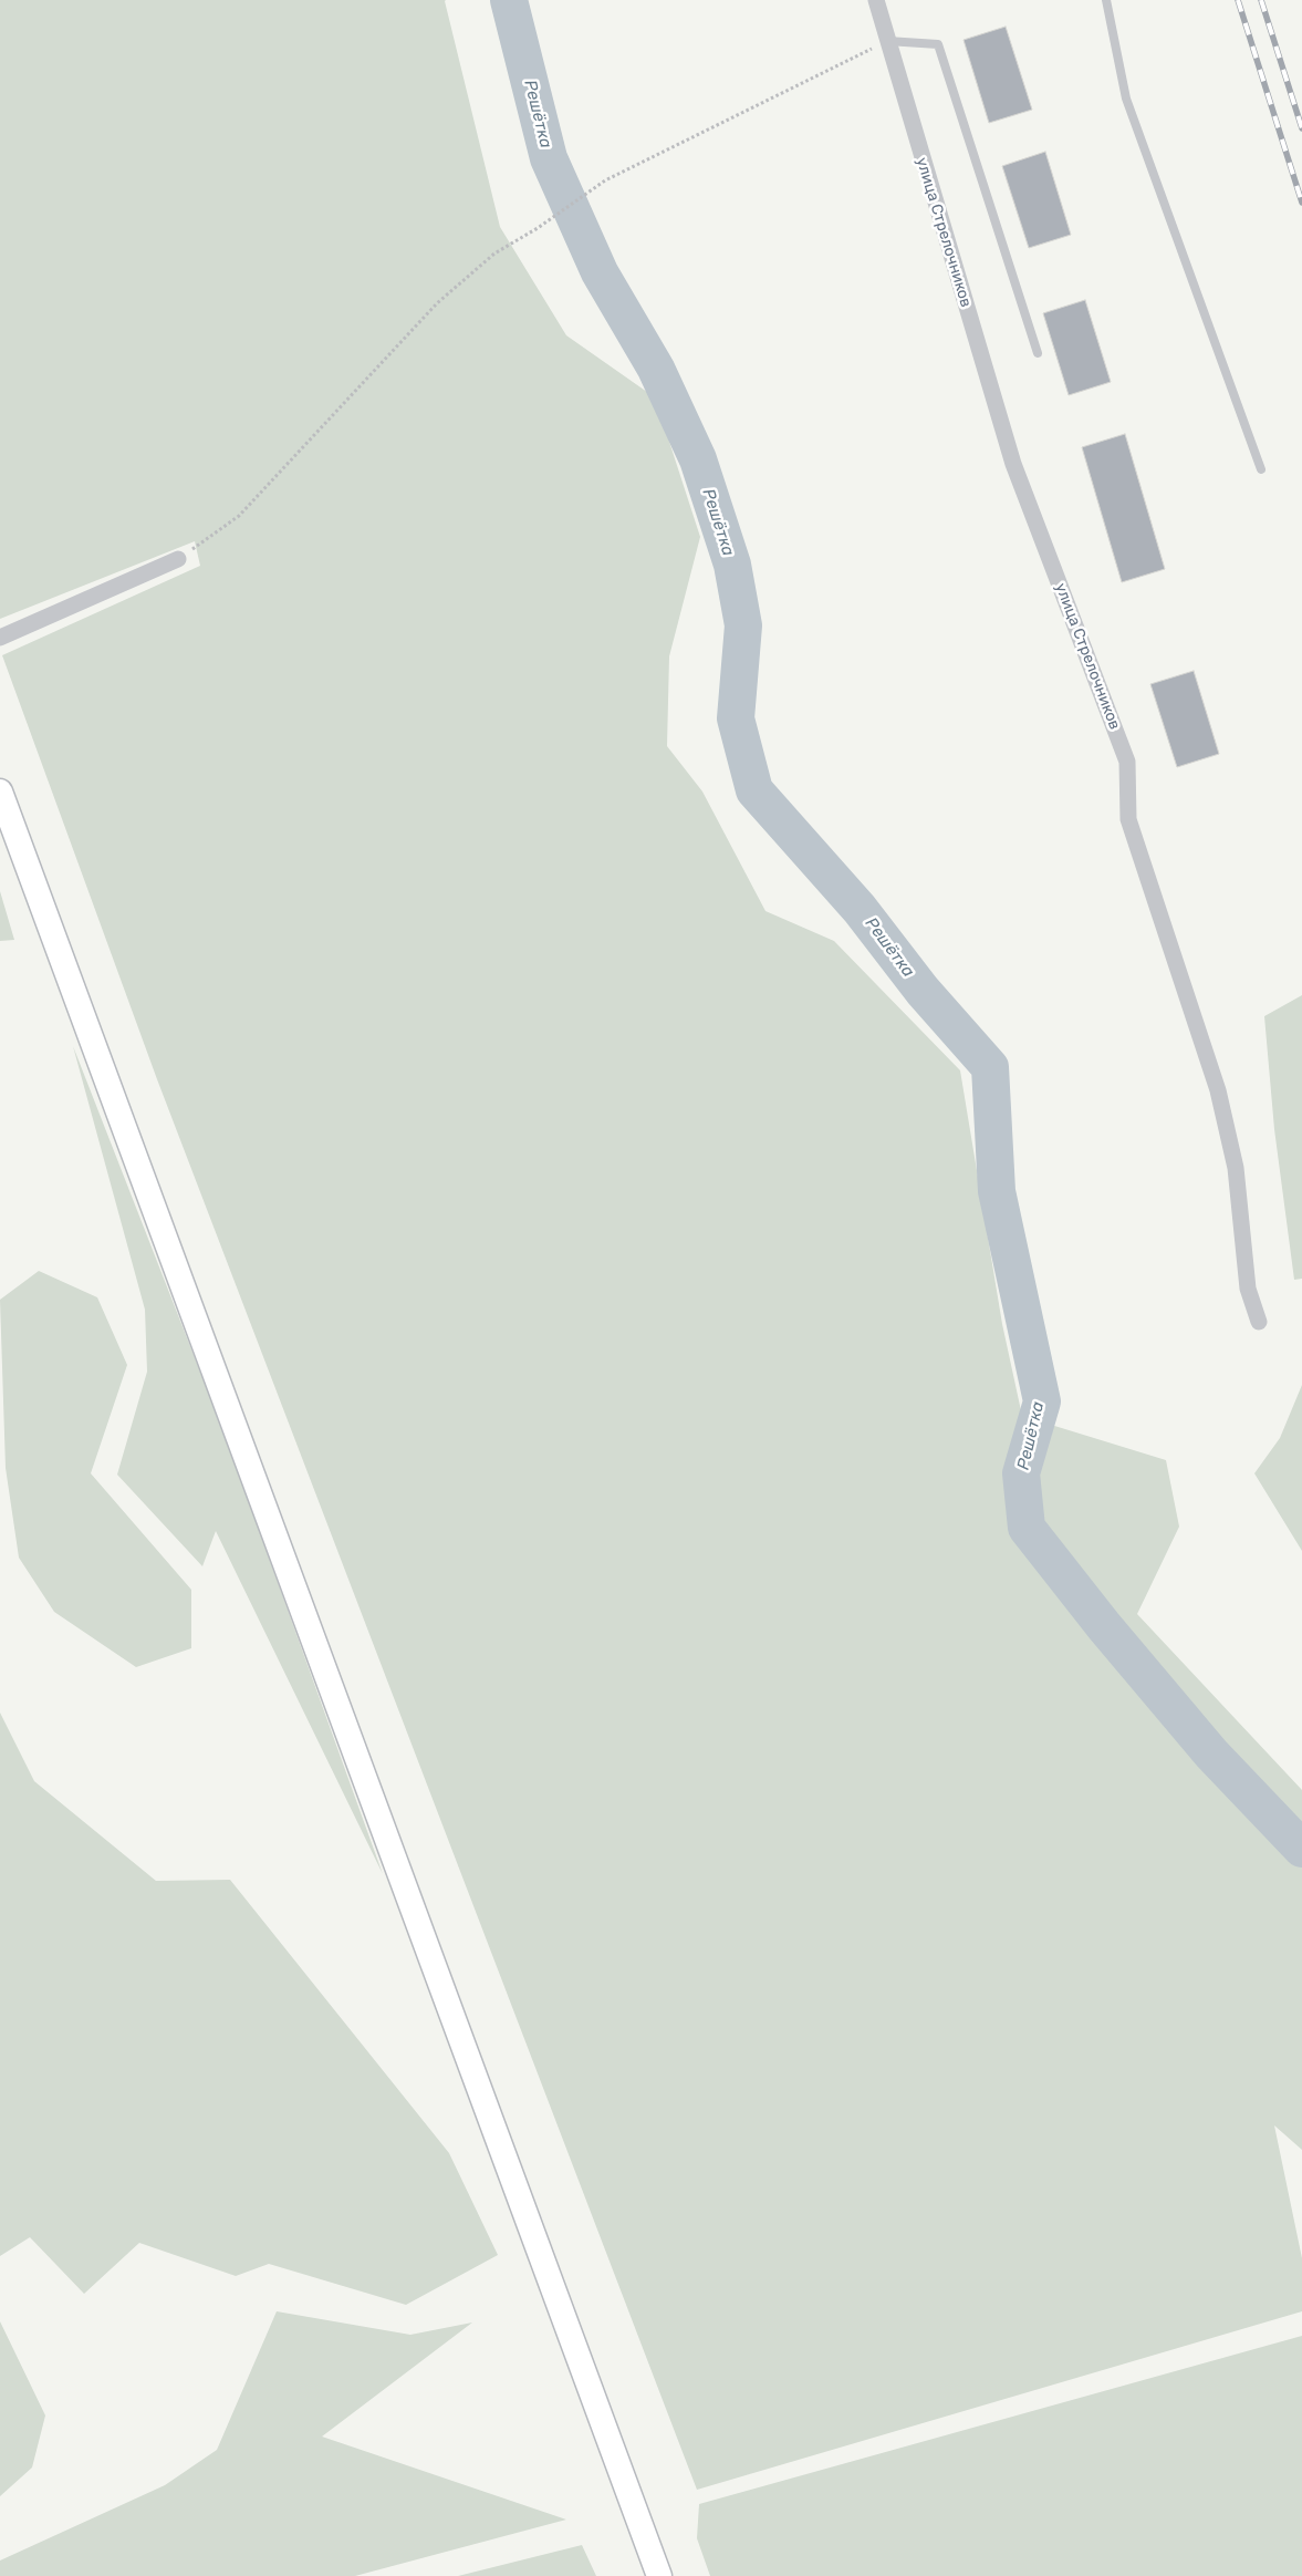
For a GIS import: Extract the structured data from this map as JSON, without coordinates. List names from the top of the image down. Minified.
{"streets":{"street":["улица Стрелочников"]},"water":["Решётка"]}
